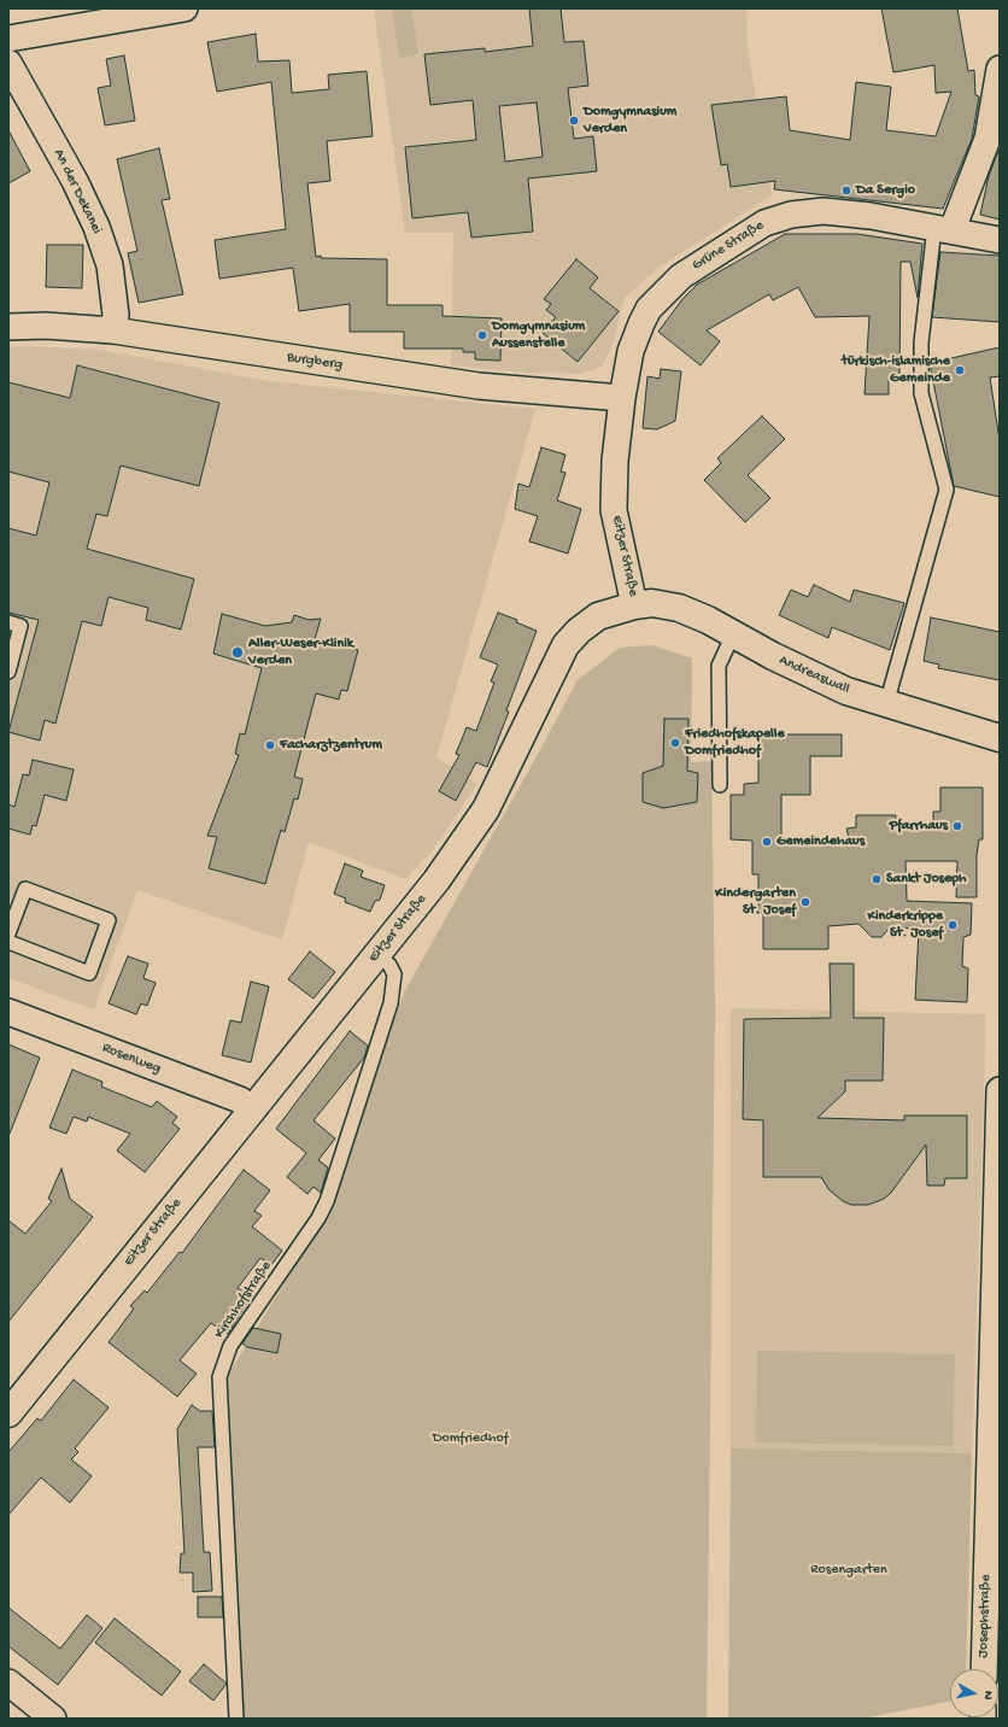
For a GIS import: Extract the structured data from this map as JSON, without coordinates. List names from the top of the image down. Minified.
{"streets":{"main road":["Eitzer Straße","Andreaswall"],"street":["An der Dekanei","Grüne Straße","Burgberg","Rosenweg","Josephstraße"],"lane":["Kirchhofstraße"]},"crossings":[["An der Dekanei","Burgberg"],["Grüne Straße","Burgberg"],["Grüne Straße","Eitzer Straße"],["Burgberg","Eitzer Straße"],["Eitzer Straße","Andreaswall"],["Eitzer Straße","Rosenweg"],["Eitzer Straße","Kirchhofstraße"]],"parks":["Domfriedhof","Rosengarten"],"places":["Domgymnasium Verden","Da Sergio","Domgymnasium Aussenstelle","türkisch-islamische Gemeinde","Aller-Weser-Klinik Verden","Friedhofskapelle Domfriedhof","Facharztzentrum","Pfarrhaus","Gemeindehaus","Sankt Joseph","Kindergarten St. Josef","Kinderkrippe St. Josef"],"north":"right"}
